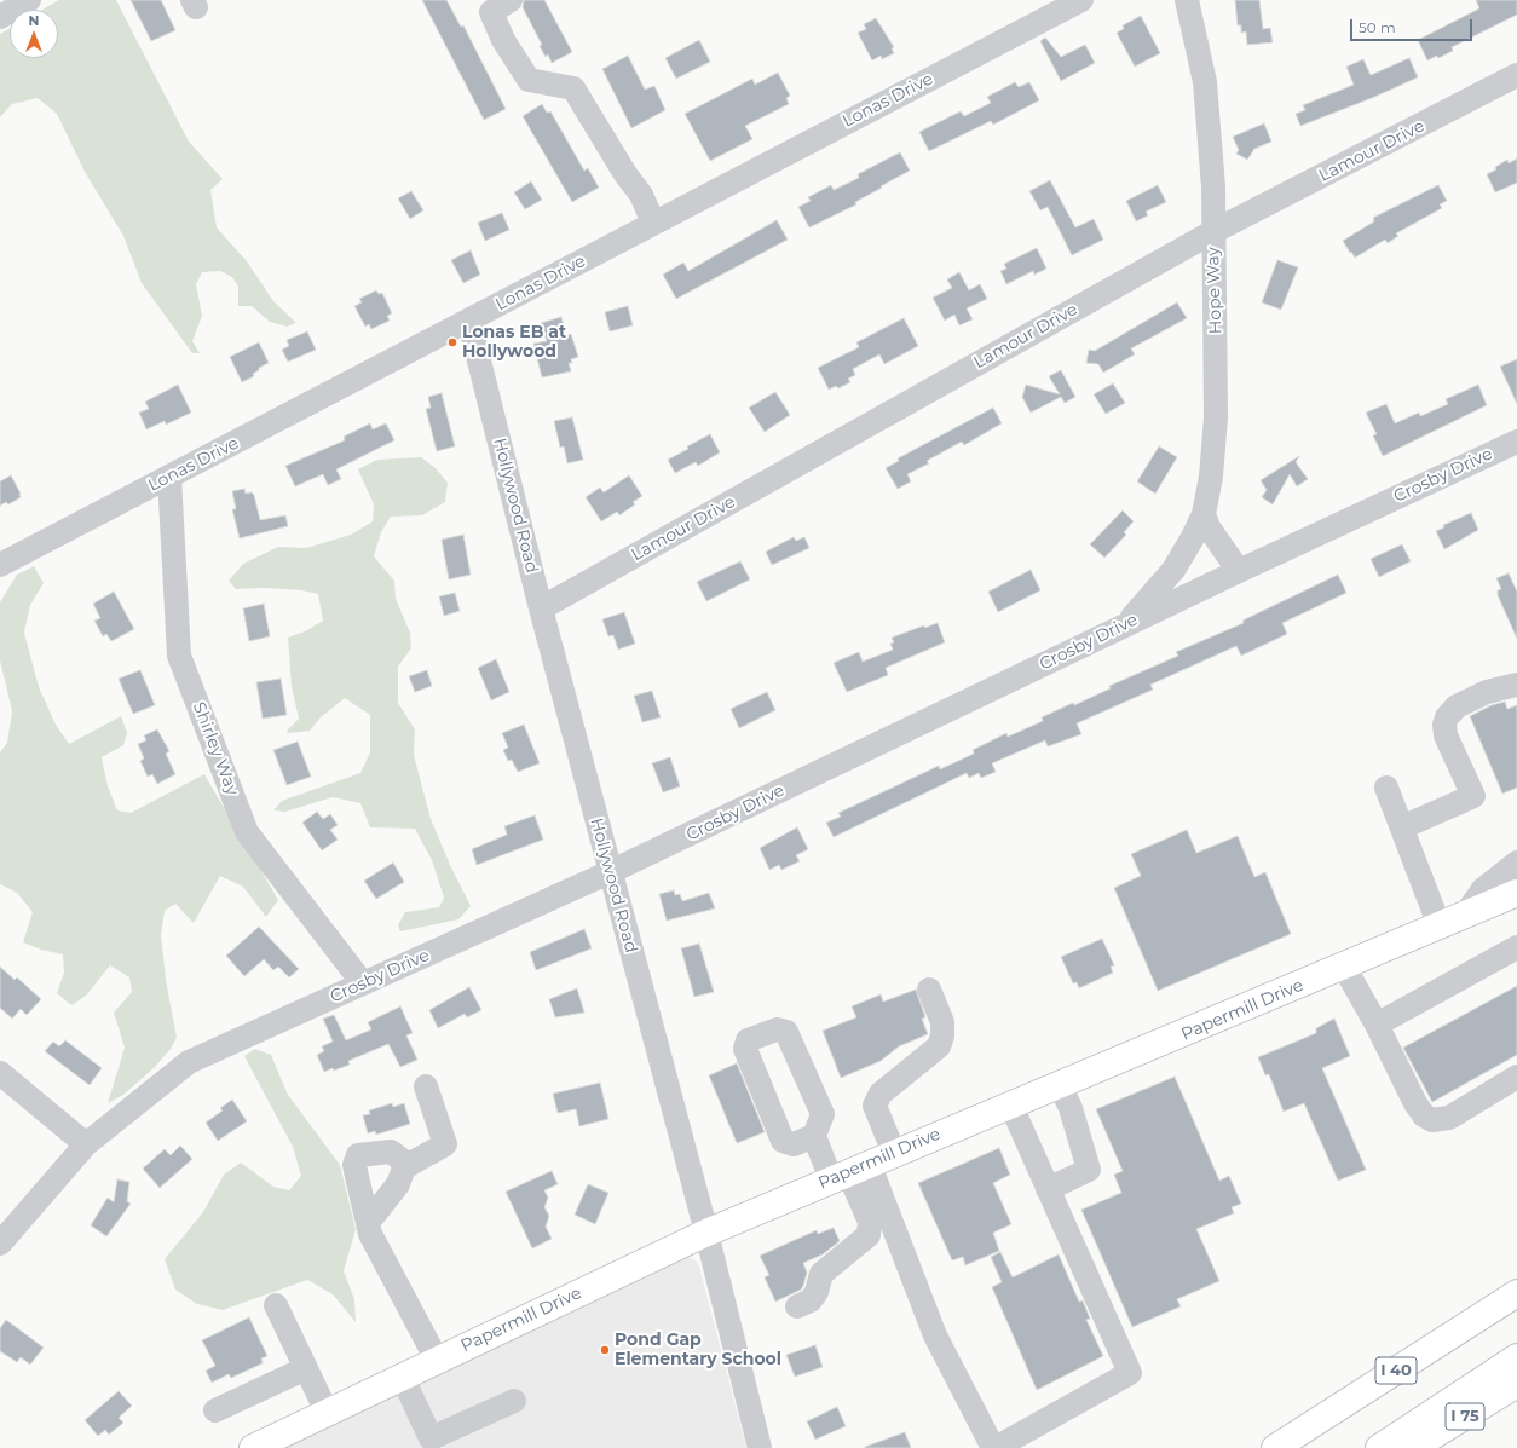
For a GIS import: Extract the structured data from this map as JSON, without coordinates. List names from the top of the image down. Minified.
{"streets":{"main road":["Papermill Drive","I 40","I 75"],"street":["Lonas Drive","Lamour Drive","Hope Way","Crosby Drive","Hollywood Road","Shirley Way"]},"crossings":[["Lonas Drive","Hollywood Road"],["Lonas Drive","Shirley Way"],["Lamour Drive","Hope Way"],["Lamour Drive","Hollywood Road"],["Hope Way","Crosby Drive"],["Crosby Drive","Hollywood Road"],["Crosby Drive","Shirley Way"],["Hollywood Road","Papermill Drive"]],"places":["Lonas EB at Hollywood","Pond Gap Elementary School"],"scale_bar":"50 m","north":"top"}
